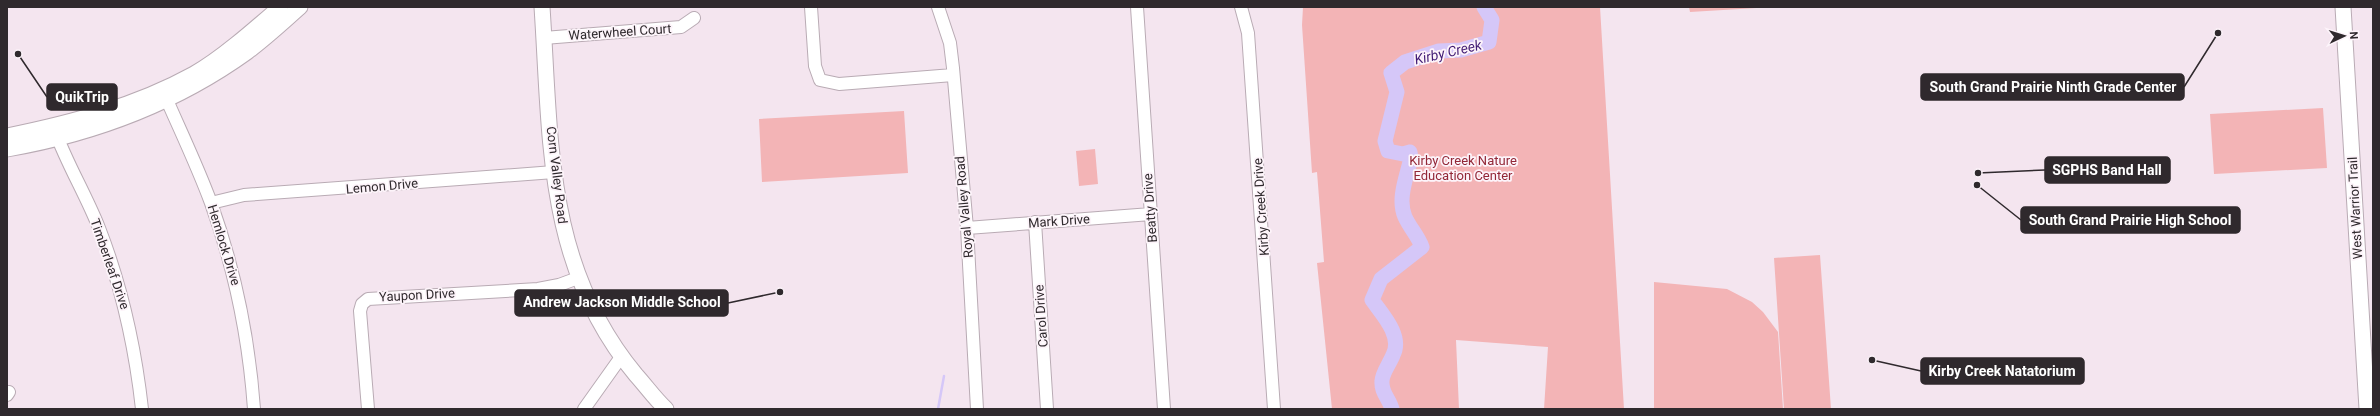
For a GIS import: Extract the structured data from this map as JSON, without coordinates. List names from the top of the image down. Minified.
{"streets":{"main road":["Corn Valley Road","West Warrior Trail"],"street":["Waterwheel Court","Lemon Drive","Royal Valley Road","Kirby Creek Drive","Beatty Drive","Mark Drive","Hemlock Drive","Timberleaf Drive","Yaupon Drive","Carol Drive"]},"crossings":[["Waterwheel Court","Corn Valley Road"],["Corn Valley Road","Lemon Drive"],["Corn Valley Road","Yaupon Drive"],["Lemon Drive","Hemlock Drive"],["Royal Valley Road","Mark Drive"],["Beatty Drive","Mark Drive"],["Mark Drive","Carol Drive"]],"water":["Kirby Creek"],"parks":["Kirby Creek Nature Education Center"],"places":["South Grand Prairie Ninth Grade Center","QuikTrip","SGPHS Band Hall","South Grand Prairie High School","Andrew Jackson Middle School","Kirby Creek Natatorium"],"north":"right"}
